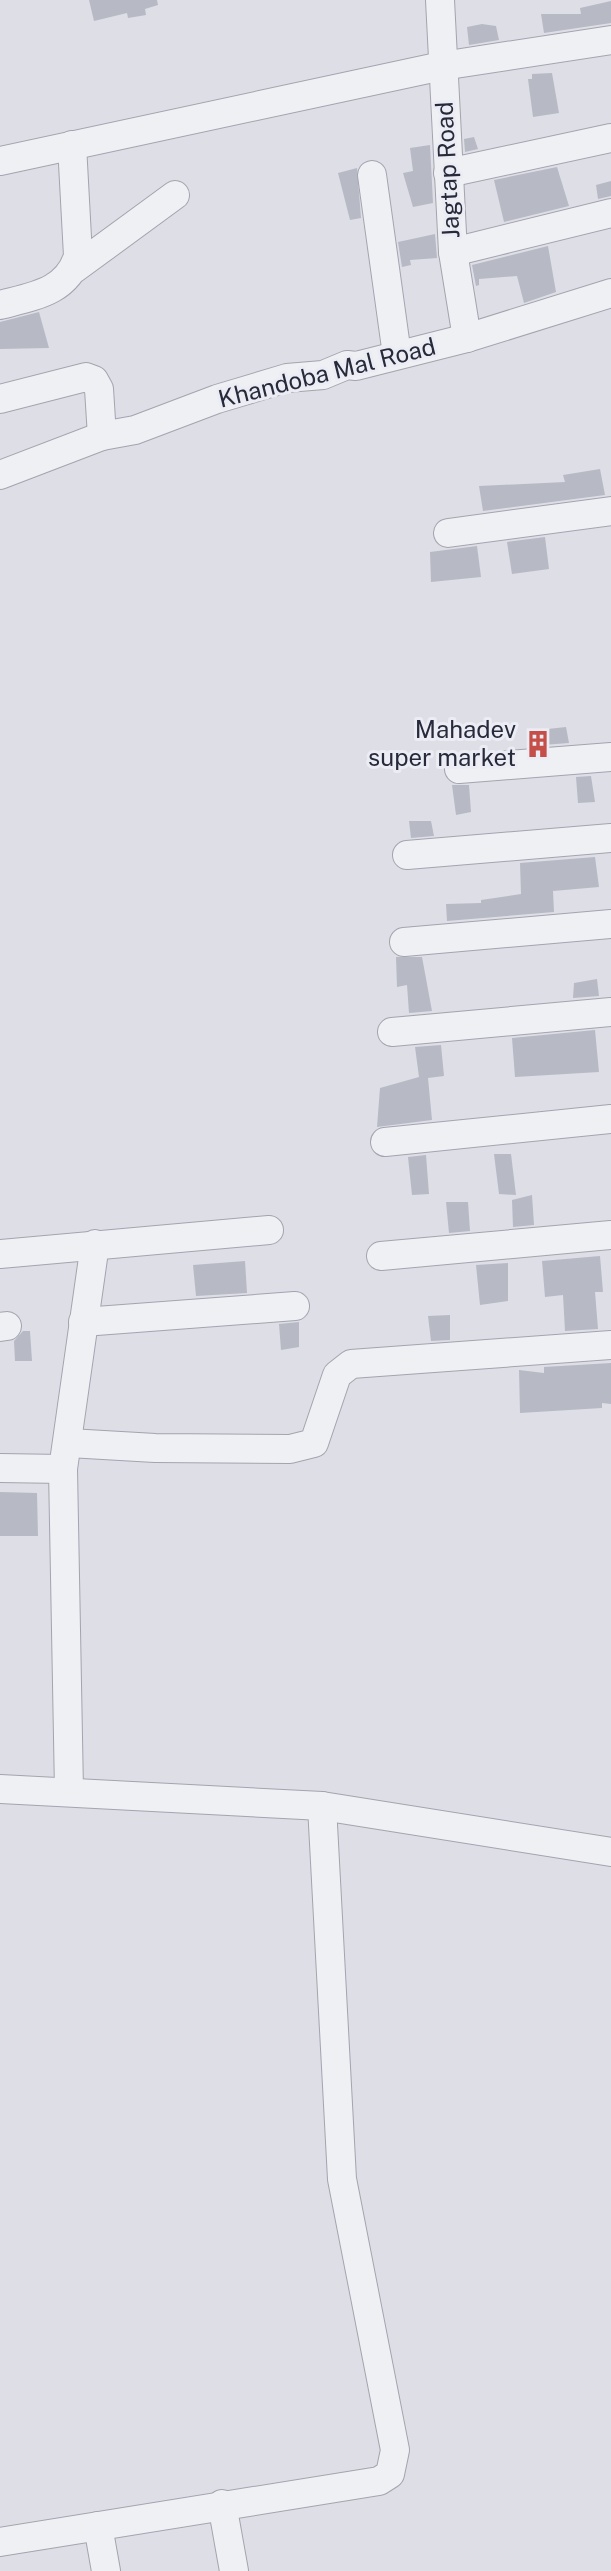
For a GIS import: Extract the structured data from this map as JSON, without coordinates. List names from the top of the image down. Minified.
{"streets":{"street":["Jagtap Road","Khandoba Mal Road"]},"crossings":[["Jagtap Road","Khandoba Mal Road"]],"places":{"building":["Mahadev super market"]}}
